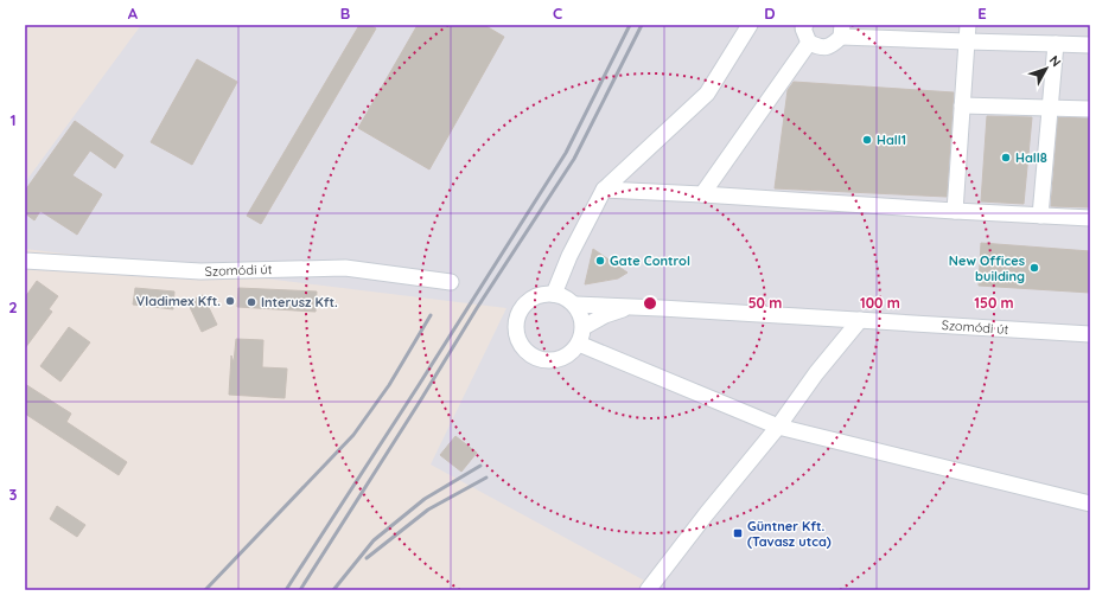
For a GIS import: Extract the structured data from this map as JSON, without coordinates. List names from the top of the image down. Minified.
{"streets":{"street":["Szomódi út"]},"places":{"other":["Hall1","Hall8","Gate Control","New Offices building","Vladimex Kft.","Interusz Kft."],"transit":["Güntner Kft. (Tavasz utca)"]},"north":"top right","grid":{"columns":["A","B","C","D","E"],"rows":["1","2","3"]},"rings":["50 m","100 m","150 m"]}
